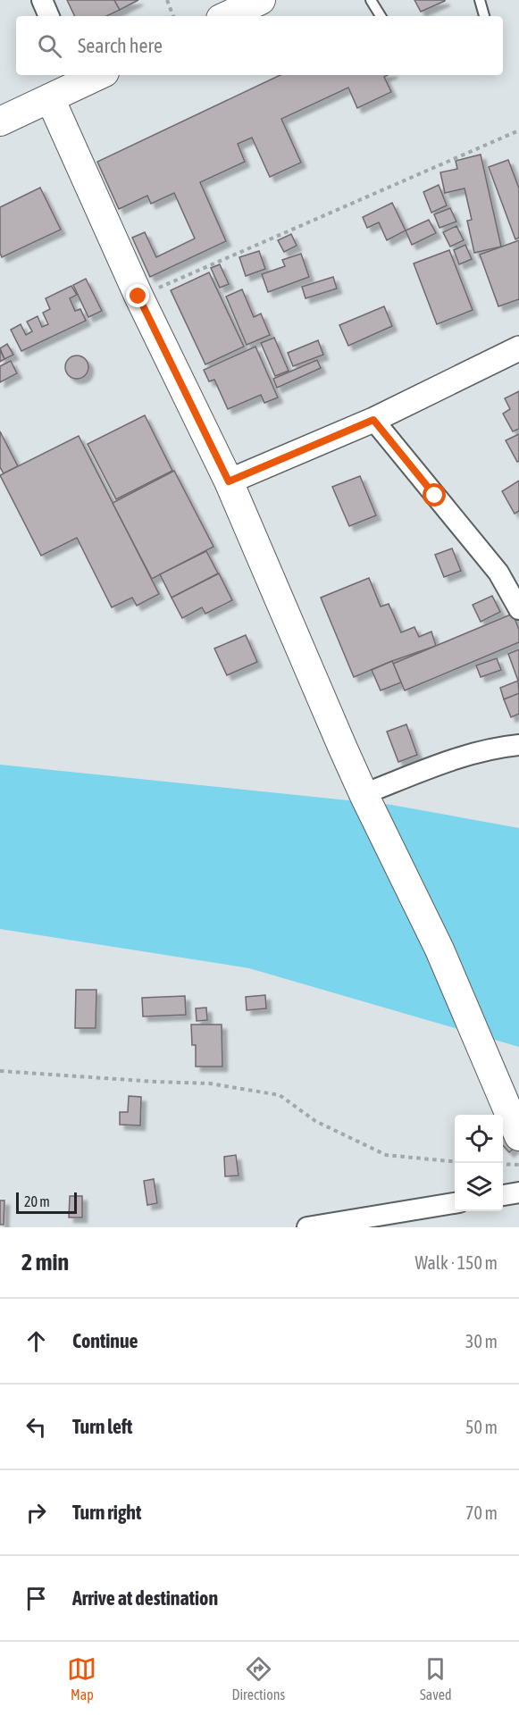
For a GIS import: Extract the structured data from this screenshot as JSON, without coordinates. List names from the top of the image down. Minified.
{"scale_bar":"20 m","page":{"search":"Search here","scale":"20 m","heading":["2 min","Walk · 150 m"],"list":[["Continue","30 m"],["Turn left","50 m"],["Turn right","70 m"],"Arrive at destination"],"nav":["Map","Directions","Saved"]}}
